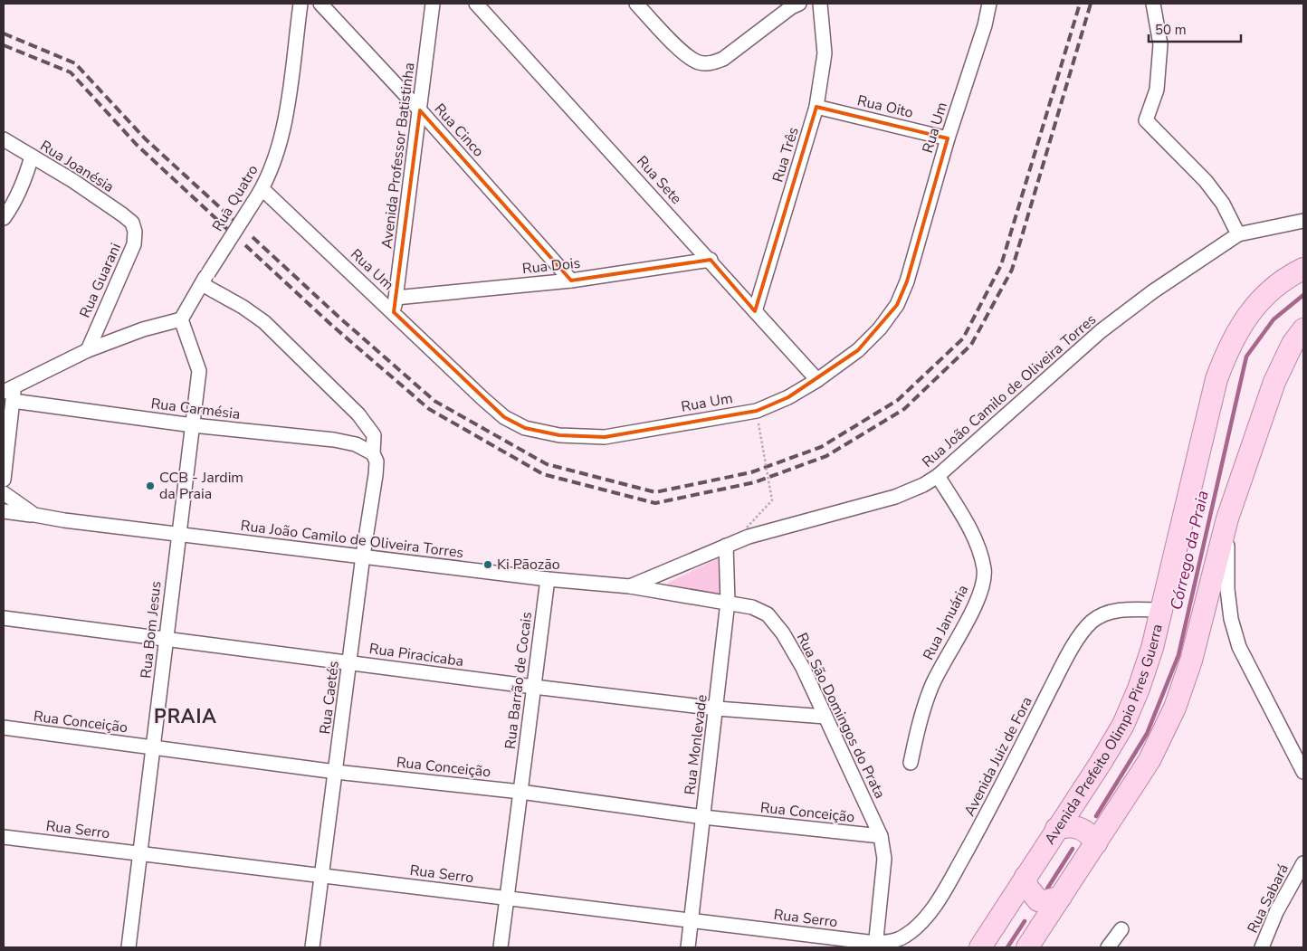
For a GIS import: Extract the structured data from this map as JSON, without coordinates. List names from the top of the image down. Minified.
{"streets":{"main road":["Avenida Prefeito Olimpio Pires Guerra"],"street":["Rua Oito","Rua Um","Rua Cinco","Rua Três","Avenida Professor Batistinha","Rua Joanésia","Rua Sete","Rua Quatro","Rua Dois","Rua Guarani","Rua João Camilo de Oliveira Torres","Rua Carmésia","Rua Januária","Rua Bom Jesus","Rua Piracicaba","Rua Barrão de Cocais","Rua Caetés","Rua São Domingos do Prata","Rua Conceição","Rua Monlevade","Avenida Juiz de Fora","Rua Serro","Rua Sabará"]},"crossings":[["Rua Oito","Rua Um"],["Rua Oito","Rua Três"],["Rua Um","Avenida Professor Batistinha"],["Rua Um","Rua Sete"],["Rua Um","Rua Quatro"],["Rua Cinco","Avenida Professor Batistinha"],["Rua Cinco","Rua Dois"],["Rua Três","Rua Sete"],["Avenida Professor Batistinha","Rua Dois"],["Rua Joanésia","Rua Guarani"],["Rua Sete","Rua Dois"],["Rua Quatro","Rua Bom Jesus"],["Rua Quatro","Rua Caetés"],["Rua João Camilo de Oliveira Torres","Rua Januária"],["Rua João Camilo de Oliveira Torres","Rua Bom Jesus"],["Rua João Camilo de Oliveira Torres","Rua Barrão de Cocais"],["Rua João Camilo de Oliveira Torres","Rua Caetés"],["Rua João Camilo de Oliveira Torres","Rua São Domingos do Prata"],["Rua João Camilo de Oliveira Torres","Rua Monlevade"],["Rua Carmésia","Rua Bom Jesus"],["Rua Carmésia","Rua Caetés"],["Rua Bom Jesus","Rua Piracicaba"],["Rua Bom Jesus","Rua Conceição"],["Rua Bom Jesus","Rua Serro"],["Rua Piracicaba","Rua Barrão de Cocais"],["Rua Piracicaba","Rua Caetés"],["Rua Piracicaba","Rua São Domingos do Prata"],["Rua Piracicaba","Rua Monlevade"],["Rua Barrão de Cocais","Rua Conceição"],["Rua Barrão de Cocais","Rua Serro"],["Rua Caetés","Rua Conceição"],["Rua Caetés","Rua Serro"],["Rua São Domingos do Prata","Rua Conceição"],["Rua São Domingos do Prata","Rua Monlevade"],["Rua São Domingos do Prata","Avenida Juiz de Fora"],["Rua São Domingos do Prata","Rua Serro"],["Rua Conceição","Rua Monlevade"],["Avenida Prefeito Olimpio Pires Guerra","Avenida Juiz de Fora"],["Rua Monlevade","Rua Serro"],["Avenida Juiz de Fora","Rua Serro"]],"districts":["PRAIA"],"water":["Córrego da Praia"],"places":["CCB - Jardim da Praia","Ki Pãozão"],"scale_bar":"50 m"}
